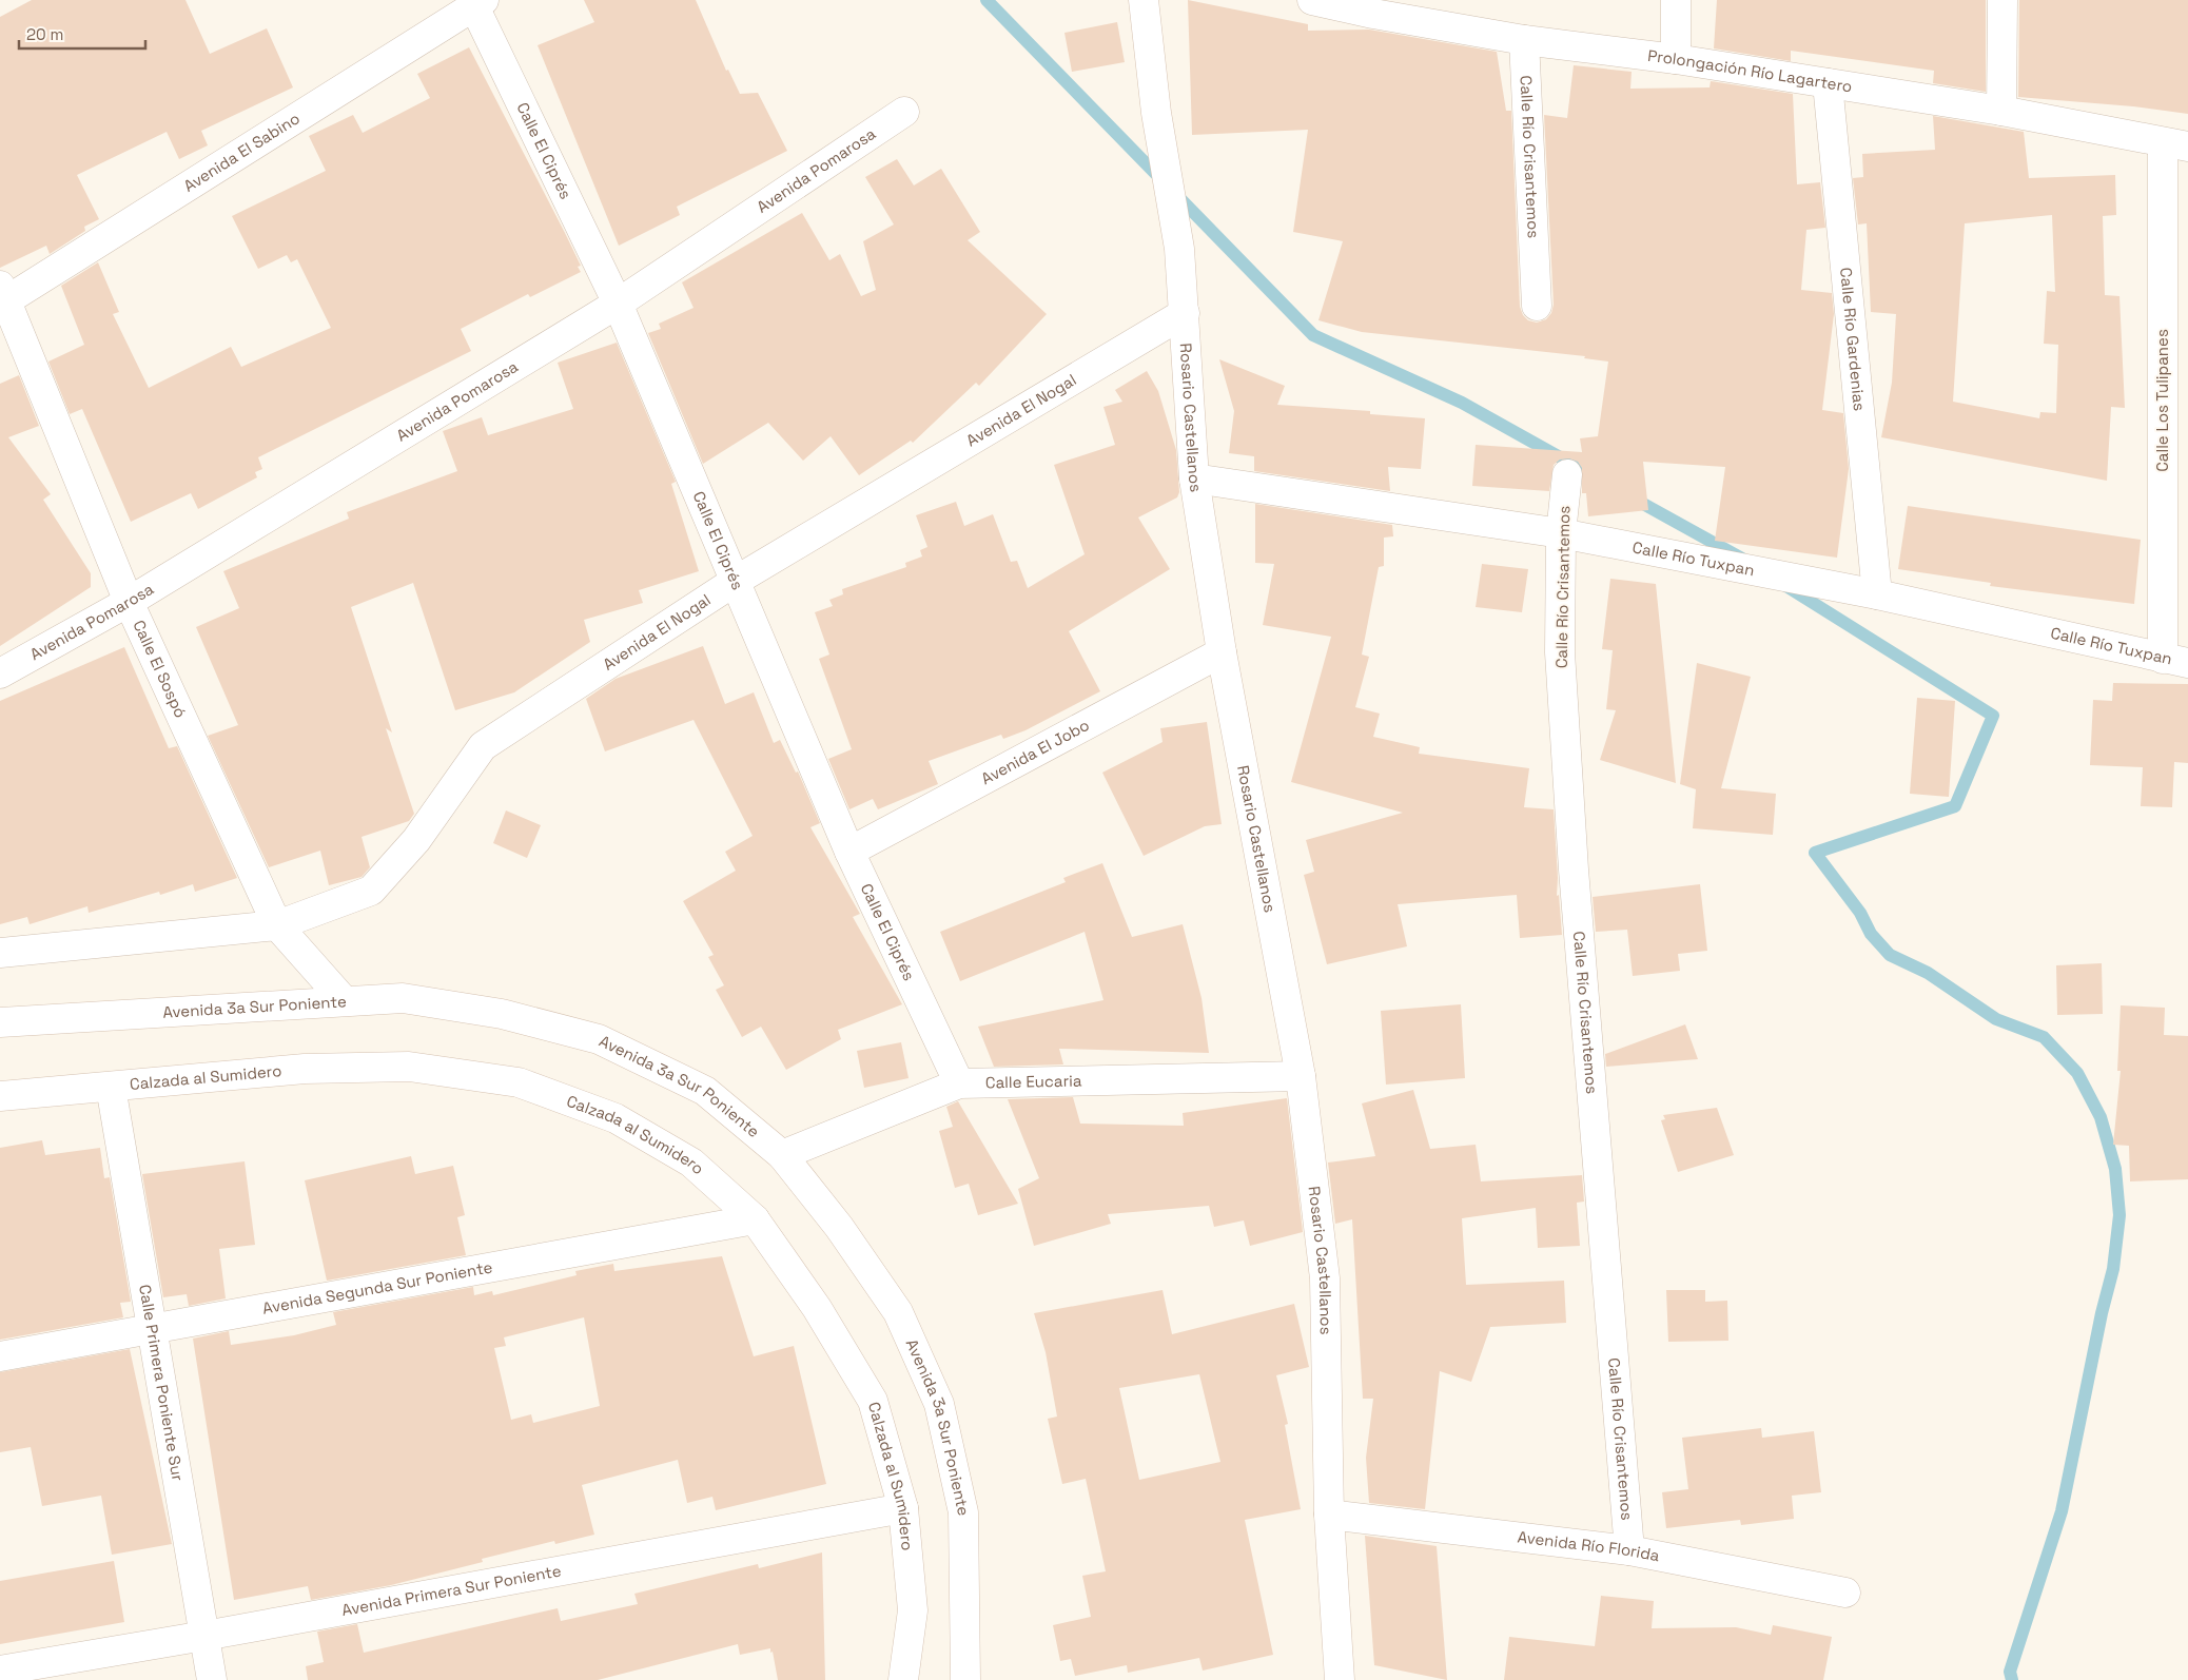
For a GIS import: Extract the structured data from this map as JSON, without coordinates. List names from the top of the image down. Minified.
{"streets":{"street":["Prolongación Río Lagartero","Calle El Ciprés","Avenida El Sabino","Calle Río Crisantemos","Avenida Pomarosa","Calle Río Gardenias","Calle Los Tulipanes","Avenida El Nogal","Rosario Castellanos","Calle Río Tuxpan","Calle El Sospó","Avenida El Jobo","Avenida 3a Sur Poniente","Calzada al Sumidero","Calle Eucaria","Avenida Segunda Sur Poniente","Calle Primera Poniente Sur","Avenida Río Florida","Avenida Primera Sur Poniente"]},"crossings":[["Prolongación Río Lagartero","Calle Río Crisantemos"],["Prolongación Río Lagartero","Calle Río Gardenias"],["Prolongación Río Lagartero","Calle Los Tulipanes"],["Calle El Ciprés","Avenida El Sabino"],["Calle El Ciprés","Avenida Pomarosa"],["Calle El Ciprés","Avenida El Nogal"],["Calle El Ciprés","Avenida El Jobo"],["Calle El Ciprés","Calle Eucaria"],["Avenida El Sabino","Calle El Sospó"],["Calle Río Crisantemos","Calle Río Tuxpan"],["Calle Río Crisantemos","Avenida Río Florida"],["Avenida Pomarosa","Calle El Sospó"],["Calle Río Gardenias","Calle Río Tuxpan"],["Calle Los Tulipanes","Calle Río Tuxpan"],["Avenida El Nogal","Rosario Castellanos"],["Avenida El Nogal","Calle El Sospó"],["Rosario Castellanos","Calle Río Tuxpan"],["Rosario Castellanos","Avenida El Jobo"],["Rosario Castellanos","Calle Eucaria"],["Rosario Castellanos","Avenida Río Florida"],["Calle El Sospó","Avenida 3a Sur Poniente"],["Avenida 3a Sur Poniente","Calle Eucaria"],["Calzada al Sumidero","Avenida Segunda Sur Poniente"],["Calzada al Sumidero","Calle Primera Poniente Sur"],["Calzada al Sumidero","Avenida Primera Sur Poniente"],["Avenida Segunda Sur Poniente","Calle Primera Poniente Sur"],["Calle Primera Poniente Sur","Avenida Primera Sur Poniente"]],"scale_bar":"20 m"}
